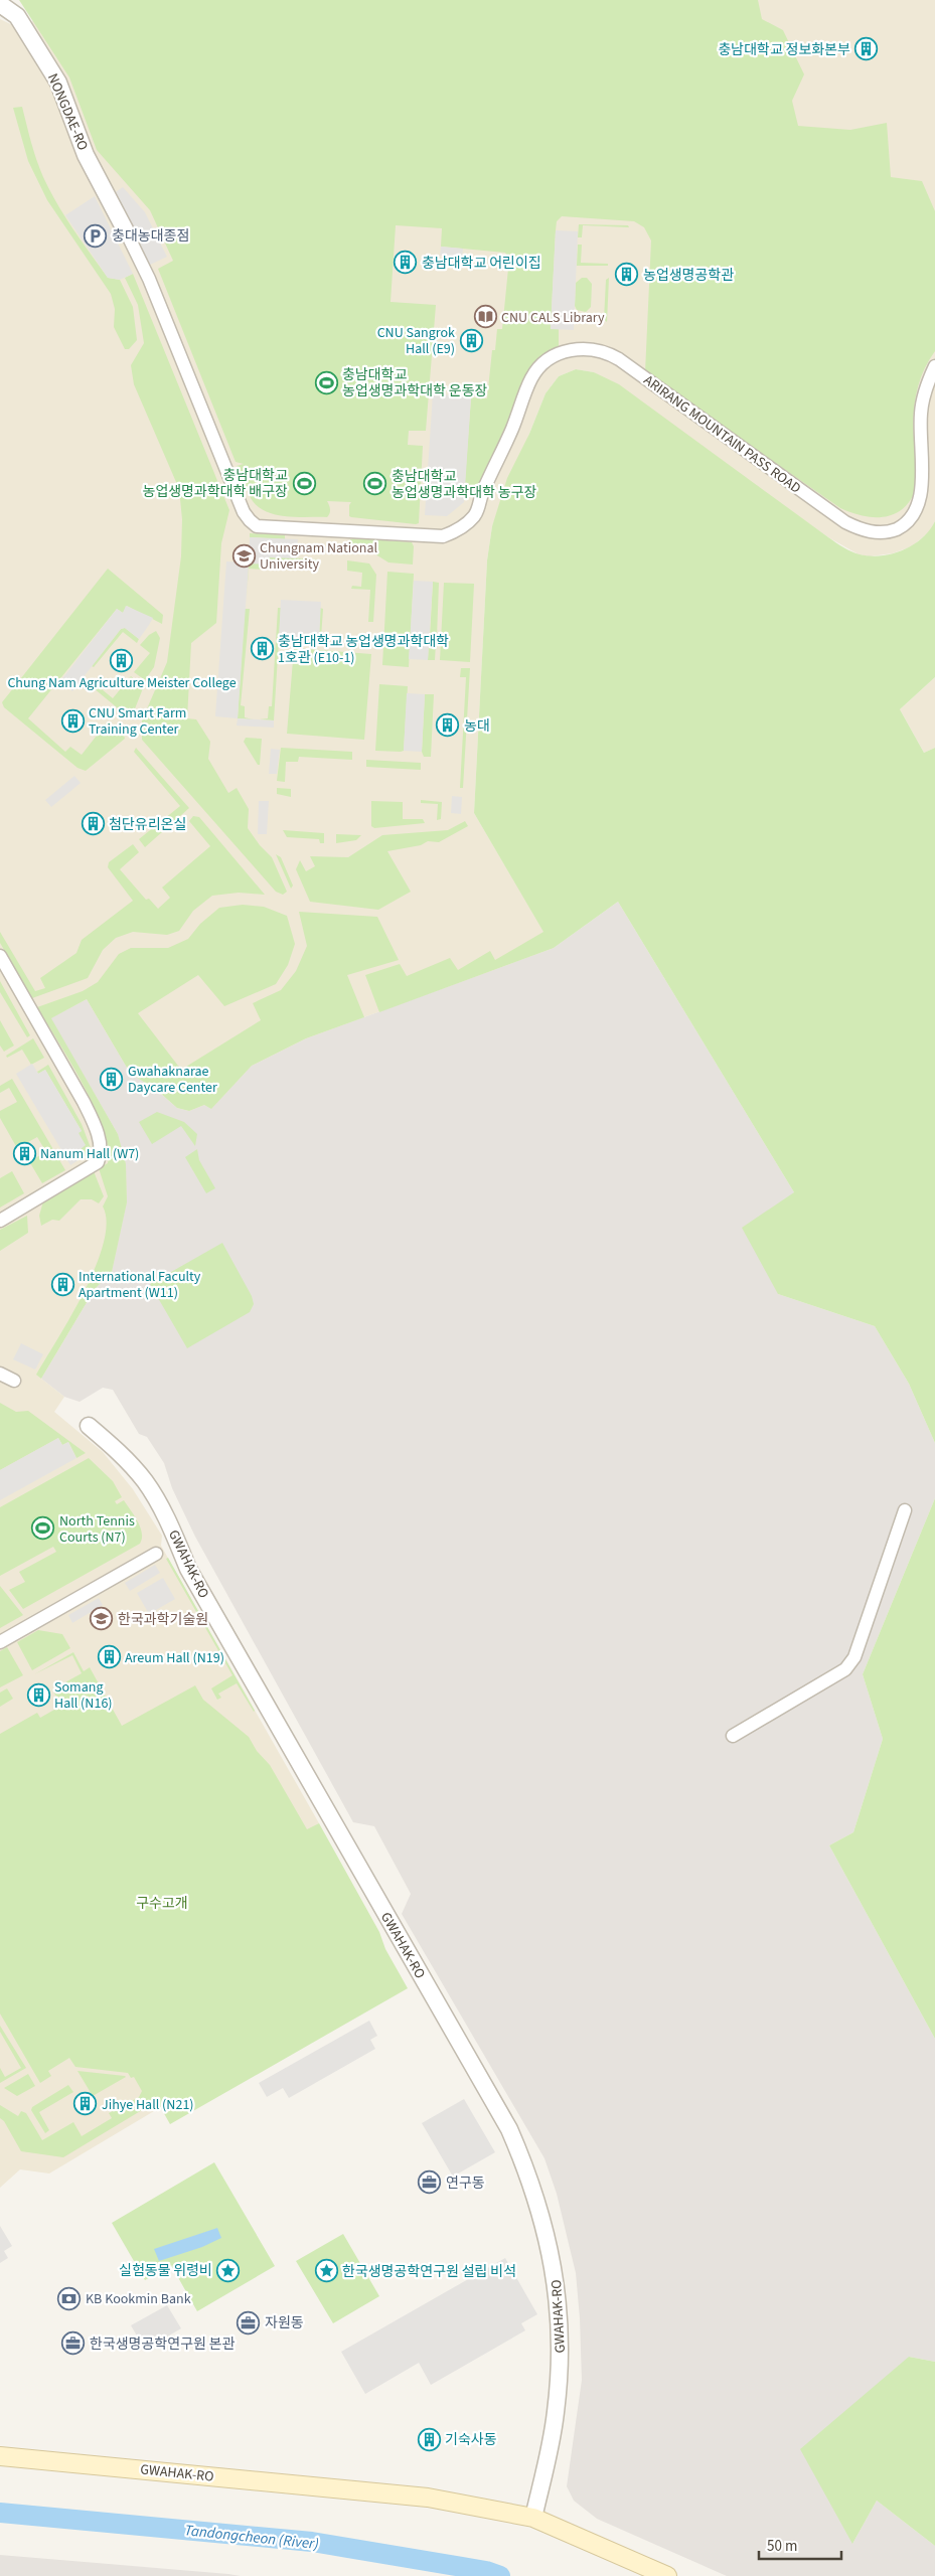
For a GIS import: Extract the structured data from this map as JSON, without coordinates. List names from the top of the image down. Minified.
{"streets":{"main road":["GWAHAK-RO"],"street":["NONGDAE-RO","ARIRANG MOUNTAIN PASS ROAD"]},"crossings":[["NONGDAE-RO","ARIRANG MOUNTAIN PASS ROAD"]],"water":["Tandongcheon (River)"],"parks":["구수고개"],"places":{"building":["충남대학교 정보화본부","충남대학교 어린이집","농업생명공학관","CNU Sangrok Hall (E9)","충남대학교 농업생명과학대학 1호관 (E10-1)","Chung Nam Agriculture Meister College","CNU Smart Farm Training Center","농대","첨단유리온실","Gwahaknarae Daycare Center","Nanum Hall (W7)","International Faculty Apartment (W11)","Areum Hall (N19)","Somang Hall (N16)","Jihye Hall (N21)","기숙사동"],"parking":["충대농대종점"],"library":["CNU CALS Library"],"sports":["충남대학교 농업생명과학대학 운동장","충남대학교 농업생명과학대학 배구장","충남대학교 농업생명과학대학 농구장","North Tennis Courts (N7)"],"school or university":["Chungnam National University","한국과학기술원"],"office":["연구동","자원동","한국생명공학연구원 본관"],"place":["실험동물 위령비","한국생명공학연구원 설립 비석"],"bank":["KB Kookmin Bank"]},"scale_bar":"50 m"}
